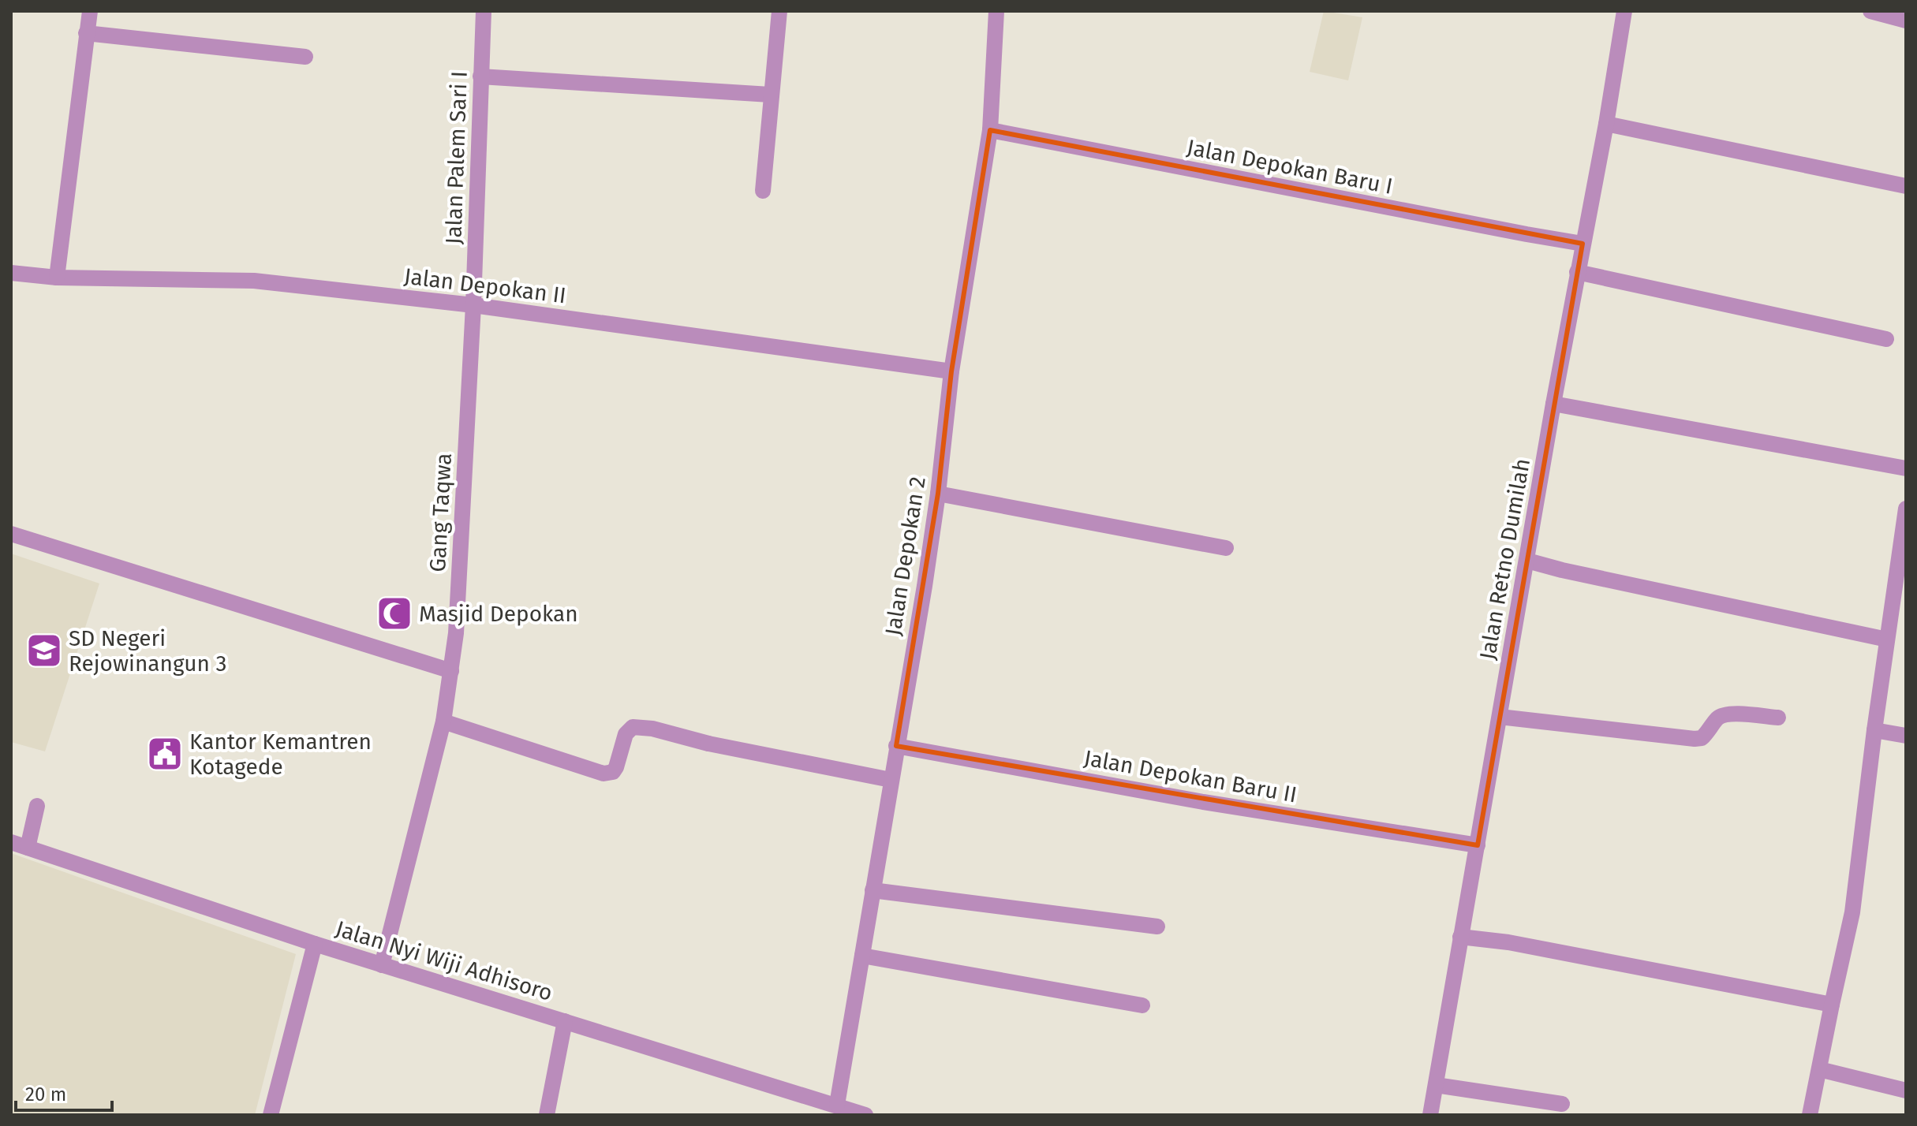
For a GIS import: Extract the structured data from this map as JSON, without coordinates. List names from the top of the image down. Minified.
{"streets":{"street":["Jalan Palem Sari I","Jalan Depokan Baru I","Jalan Depokan II","Gang Taqwa","Jalan Depokan 2","Jalan Retno Dumilah","Jalan Depokan Baru II","Jalan Nyi Wiji Adhisoro"]},"crossings":[["Jalan Palem Sari I","Jalan Depokan II"],["Jalan Palem Sari I","Gang Taqwa"],["Jalan Depokan Baru I","Jalan Depokan 2"],["Jalan Depokan Baru I","Jalan Retno Dumilah"],["Jalan Depokan II","Gang Taqwa"],["Jalan Depokan II","Jalan Depokan 2"],["Gang Taqwa","Jalan Nyi Wiji Adhisoro"],["Jalan Depokan 2","Jalan Depokan Baru II"],["Jalan Depokan 2","Jalan Nyi Wiji Adhisoro"],["Jalan Retno Dumilah","Jalan Depokan Baru II"]],"places":{"mosque":["Masjid Depokan"],"school or university":["SD Negeri Rejowinangun 3"],"public building":["Kantor Kemantren Kotagede"]},"scale_bar":"20 m"}
